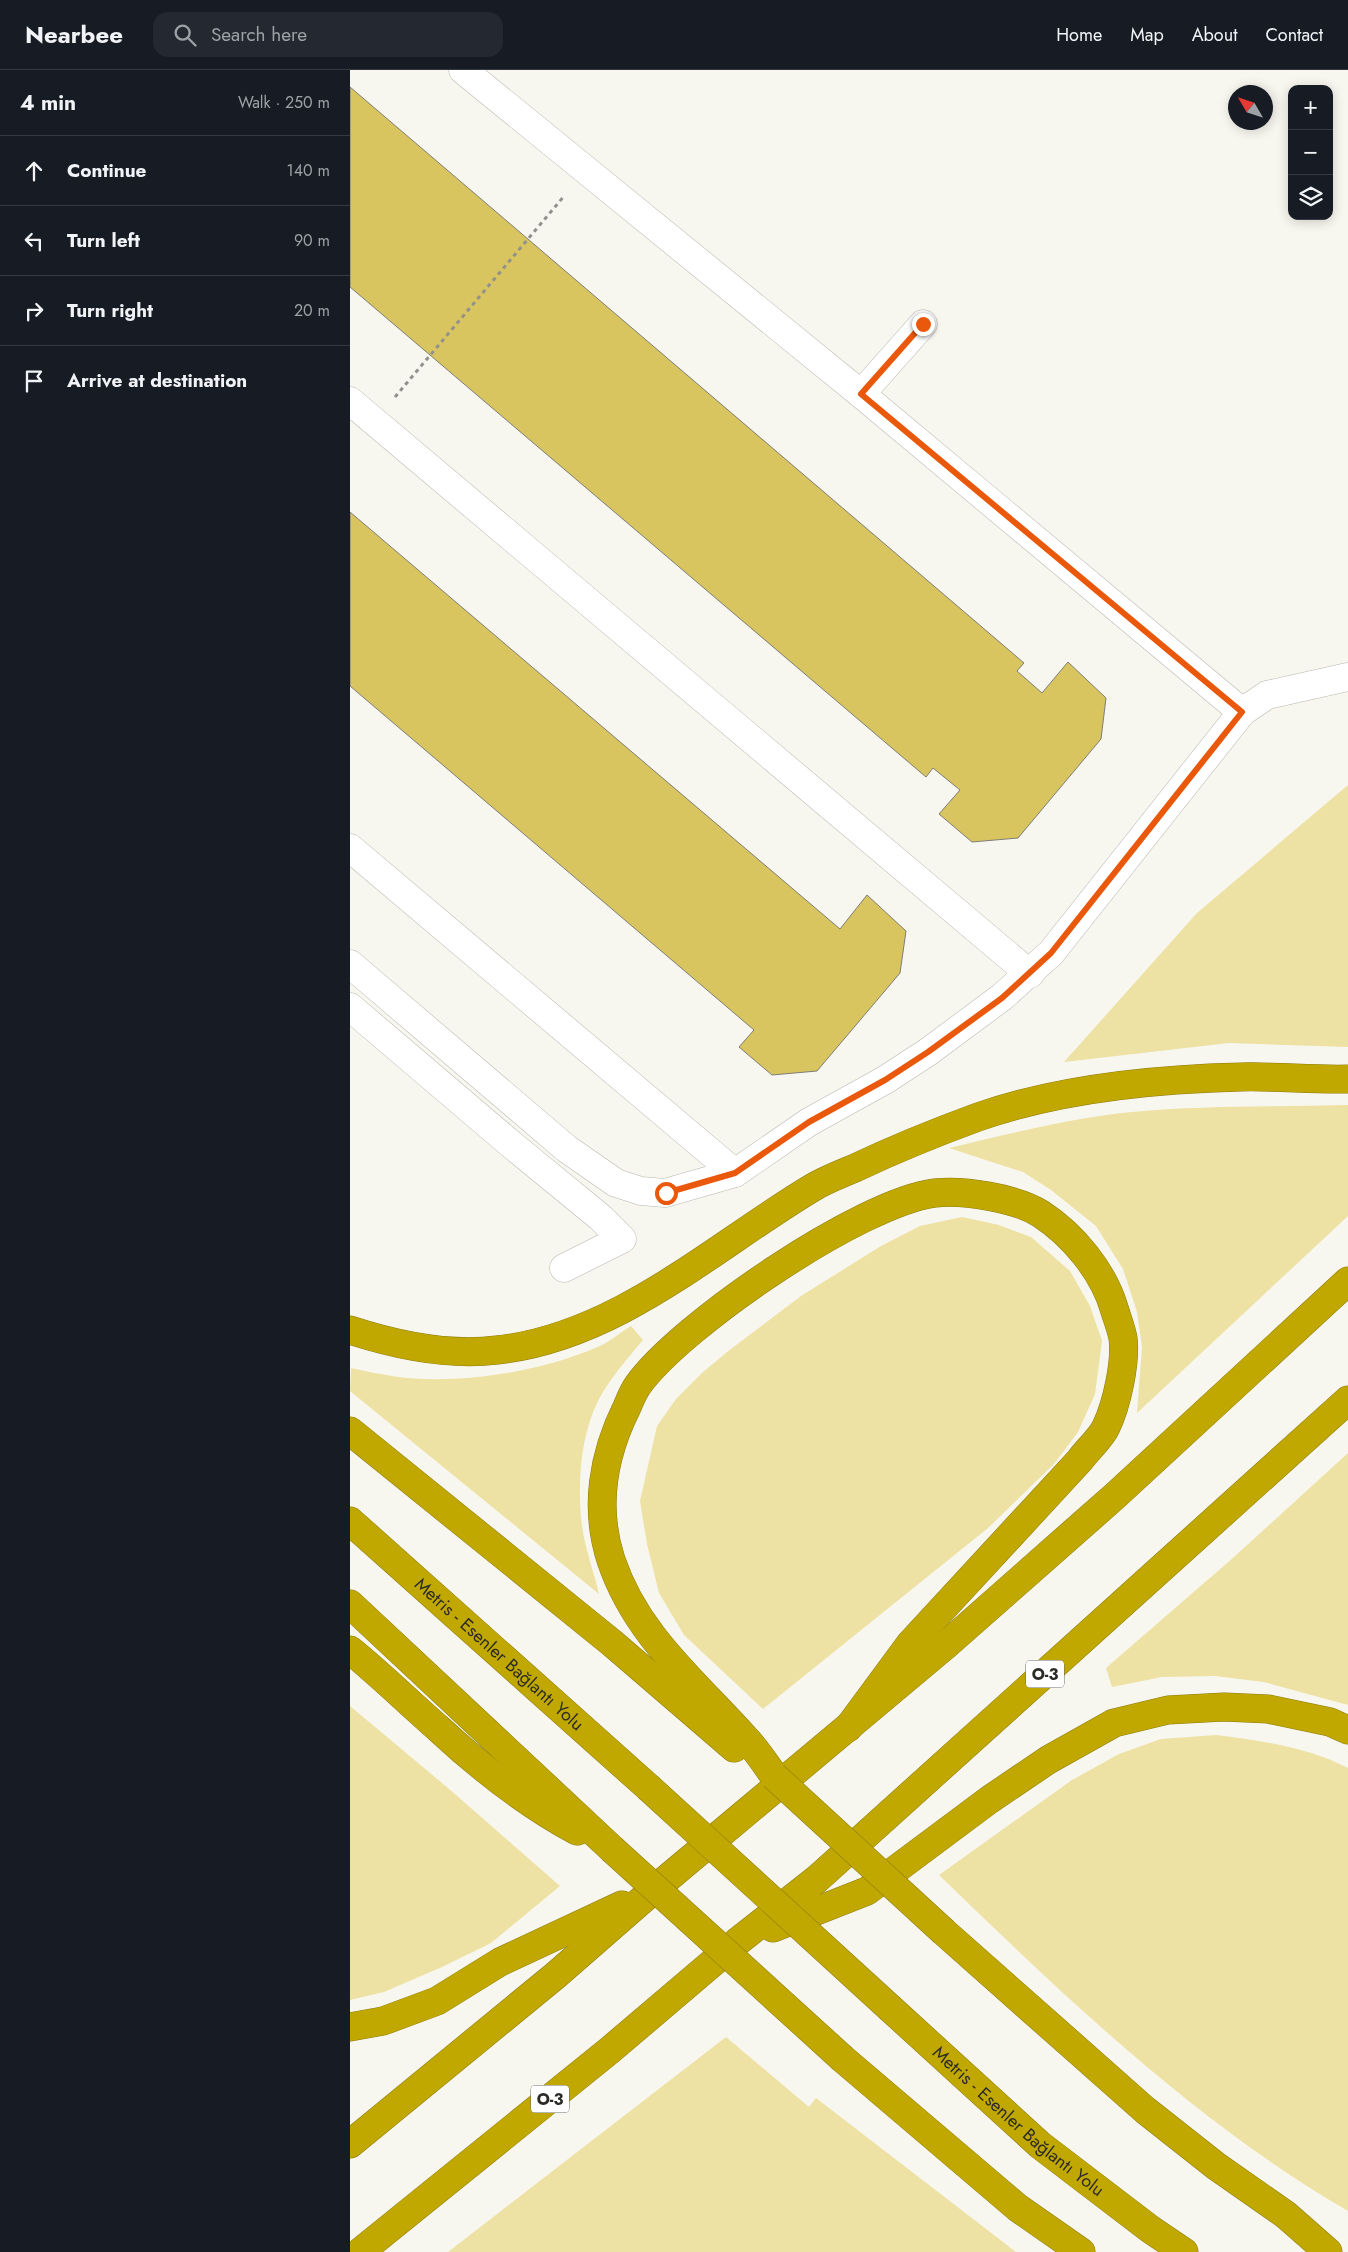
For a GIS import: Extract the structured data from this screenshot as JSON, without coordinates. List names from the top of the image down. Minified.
{"streets":{"highway":["Metris - Esenler Bağlantı Yolu","O-3"]},"north":"top left","page":{"header":"Nearbee","search":"Search here","nav":["Home","Map","About","Contact"],"heading":["4 min","Walk · 250 m"],"map_buttons":["+","−"],"list":[["Continue","140 m"],["Turn left","90 m"],["Turn right","20 m"],"Arrive at destination"]}}
